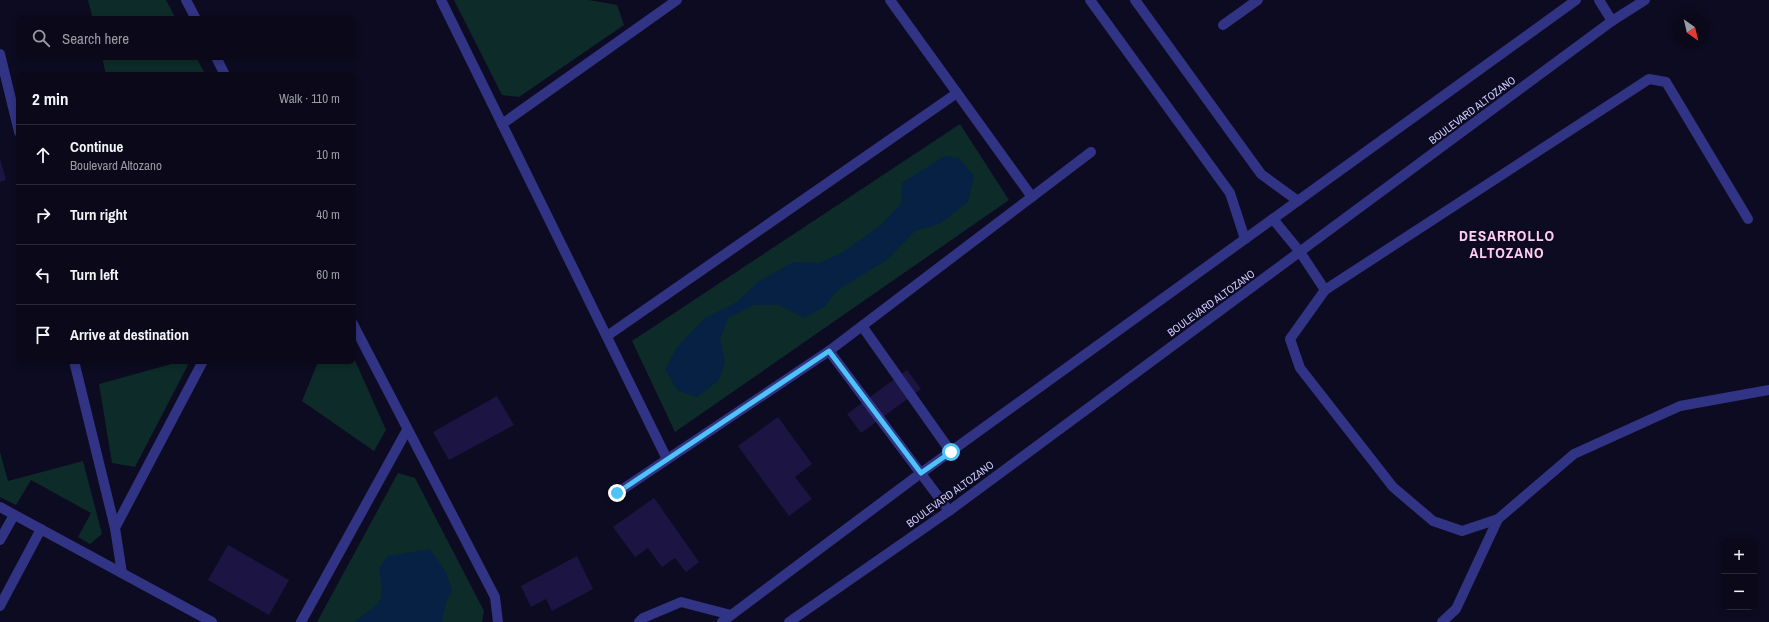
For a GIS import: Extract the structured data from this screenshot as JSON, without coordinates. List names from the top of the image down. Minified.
{"streets":{"street":["BOULEVARD ALTOZANO"]},"districts":["DESARROLLO ALTOZANO"],"north":"bottom right","page":{"search":"Search here","heading":["2 min","Walk · 110 m"],"list":[["Continue","Boulevard Altozano","10 m"],["Turn right","40 m"],["Turn left","60 m"],"Arrive at destination"],"map_buttons":["+","−"]}}
